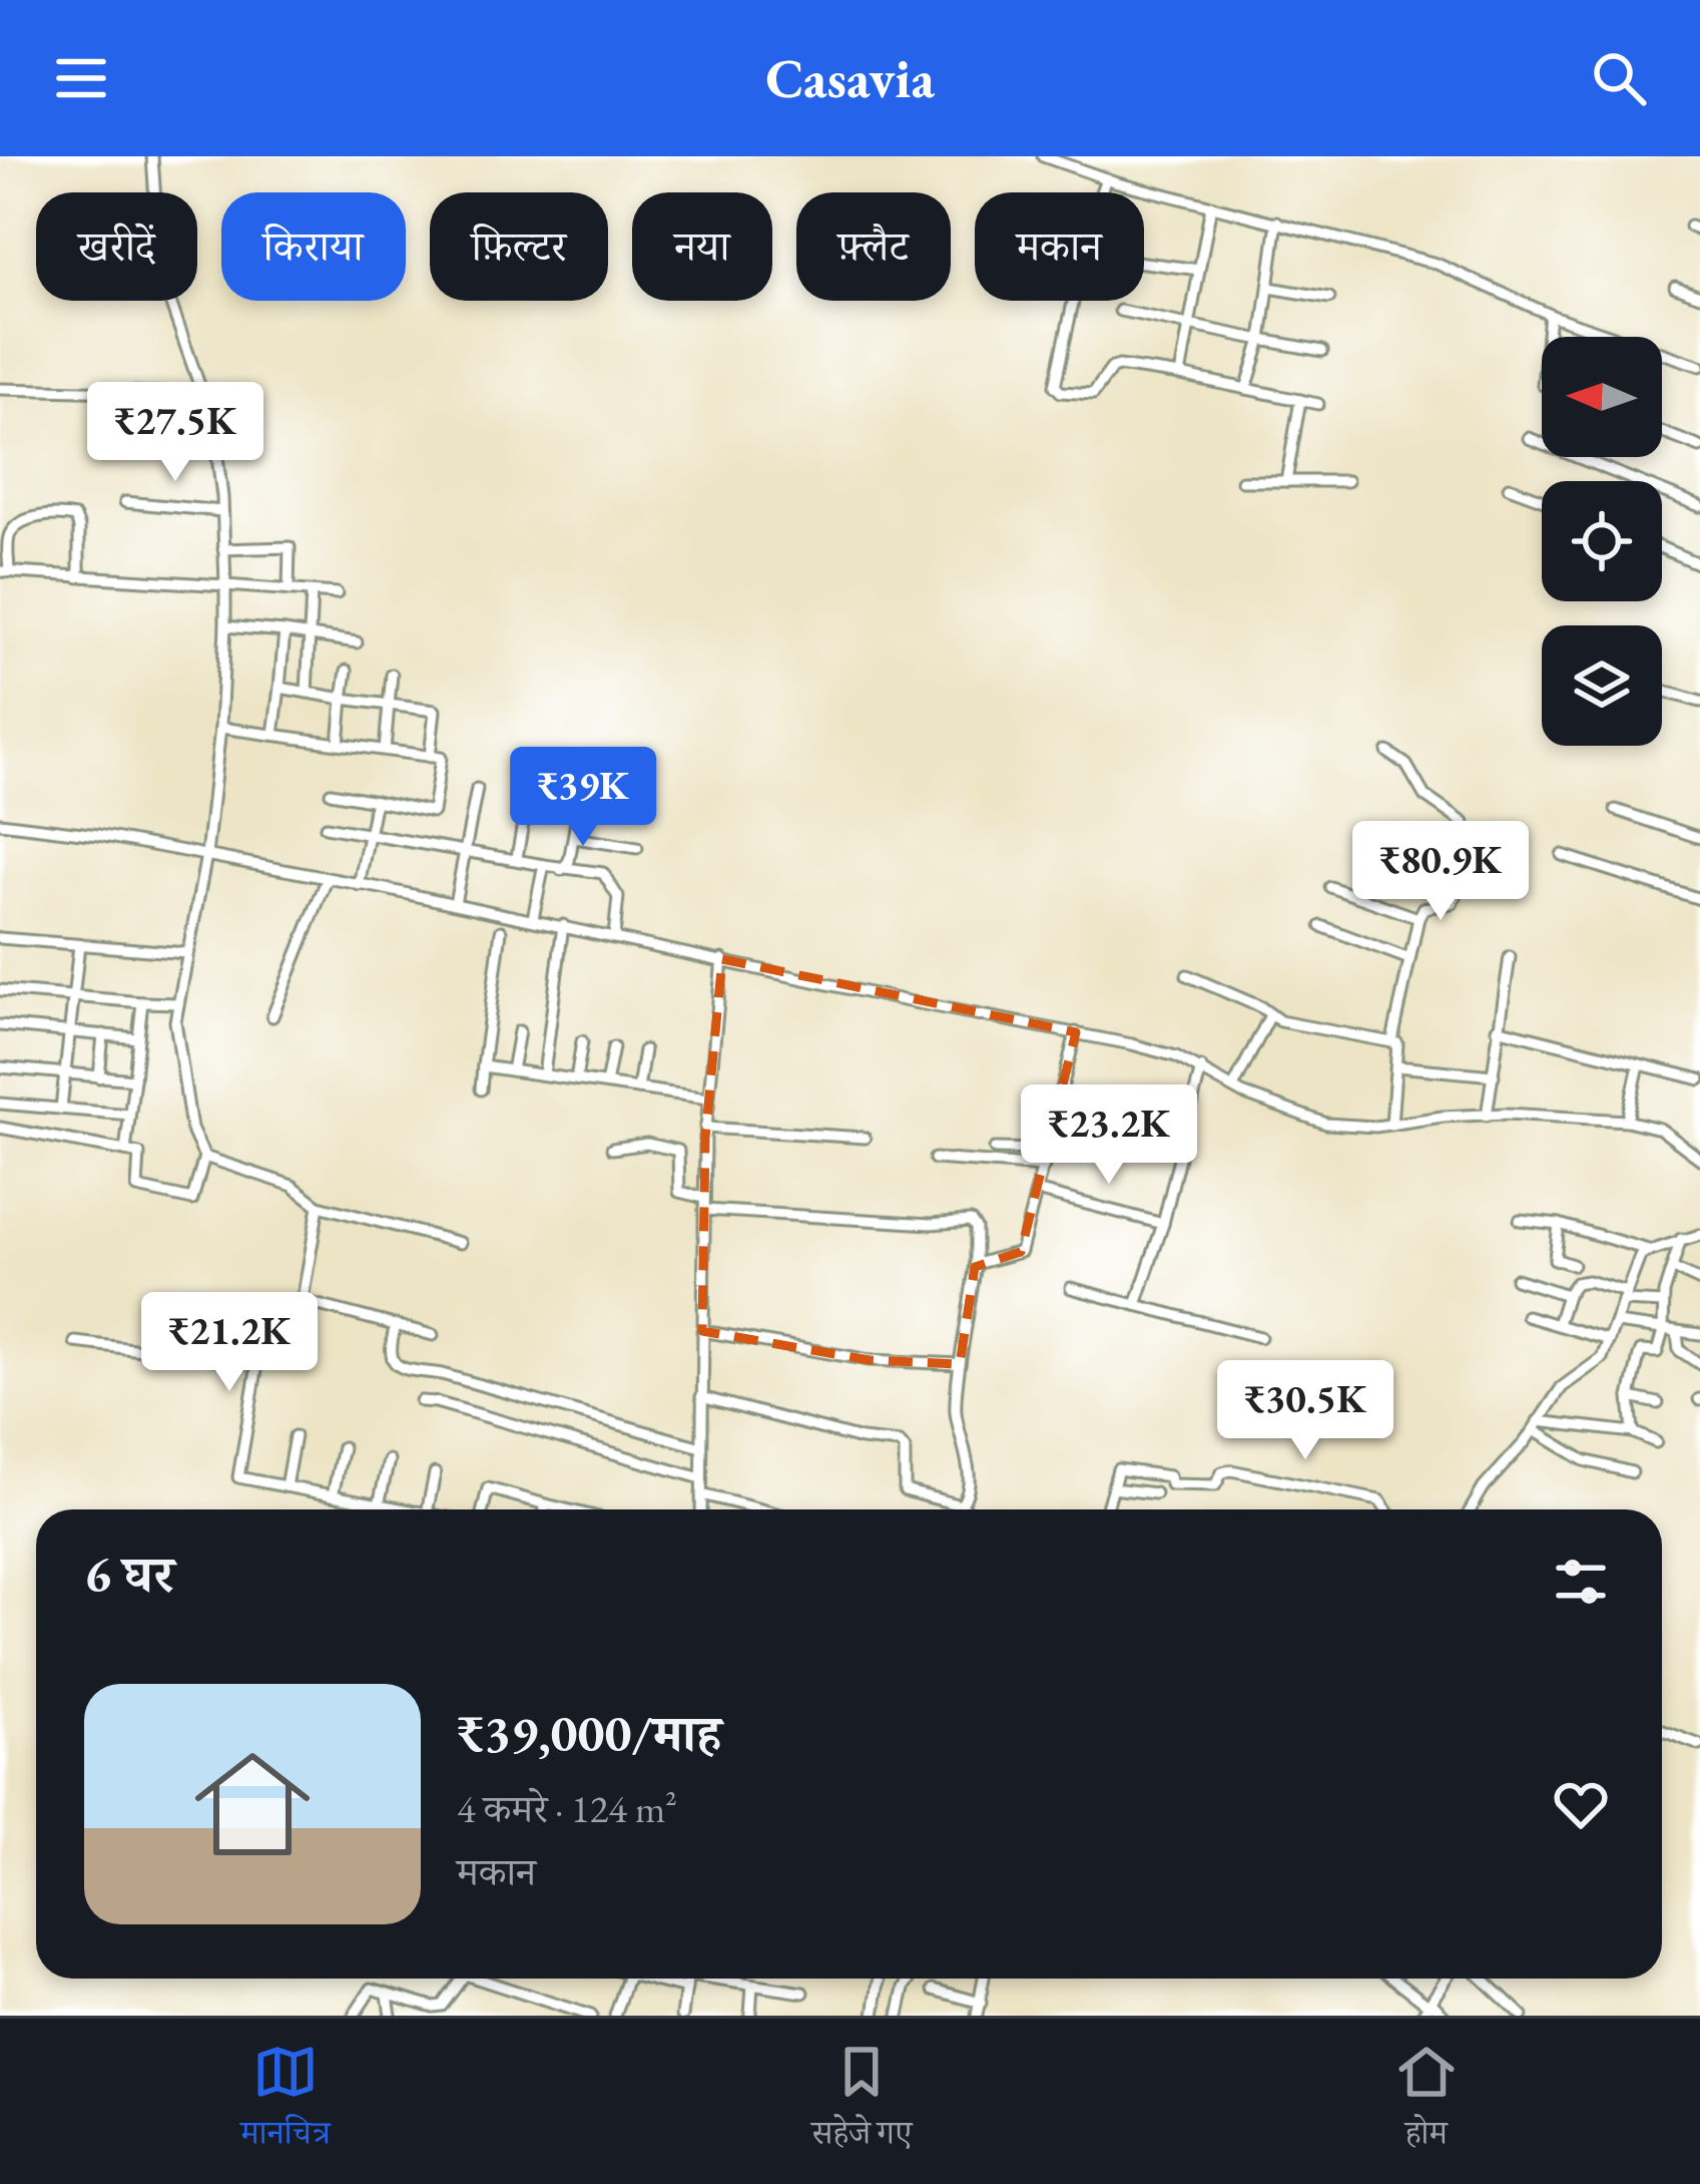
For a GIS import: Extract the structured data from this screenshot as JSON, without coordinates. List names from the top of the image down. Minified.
{"north":"left","page":{"header":"Casavia","chip":["खरीदें","किराया","फ़िल्टर","नया","फ़्लैट","मकान"],"price":["₹27.5K","₹39K","₹80.9K","₹23.2K","₹21.2K","₹30.5K"],"heading":"6 घर","list":[{"name":"₹39,000/माह","note":"4 कमरे · 124 m² · मकान"}],"tabs":["मानचित्र","सहेजे गए","होम"]}}
